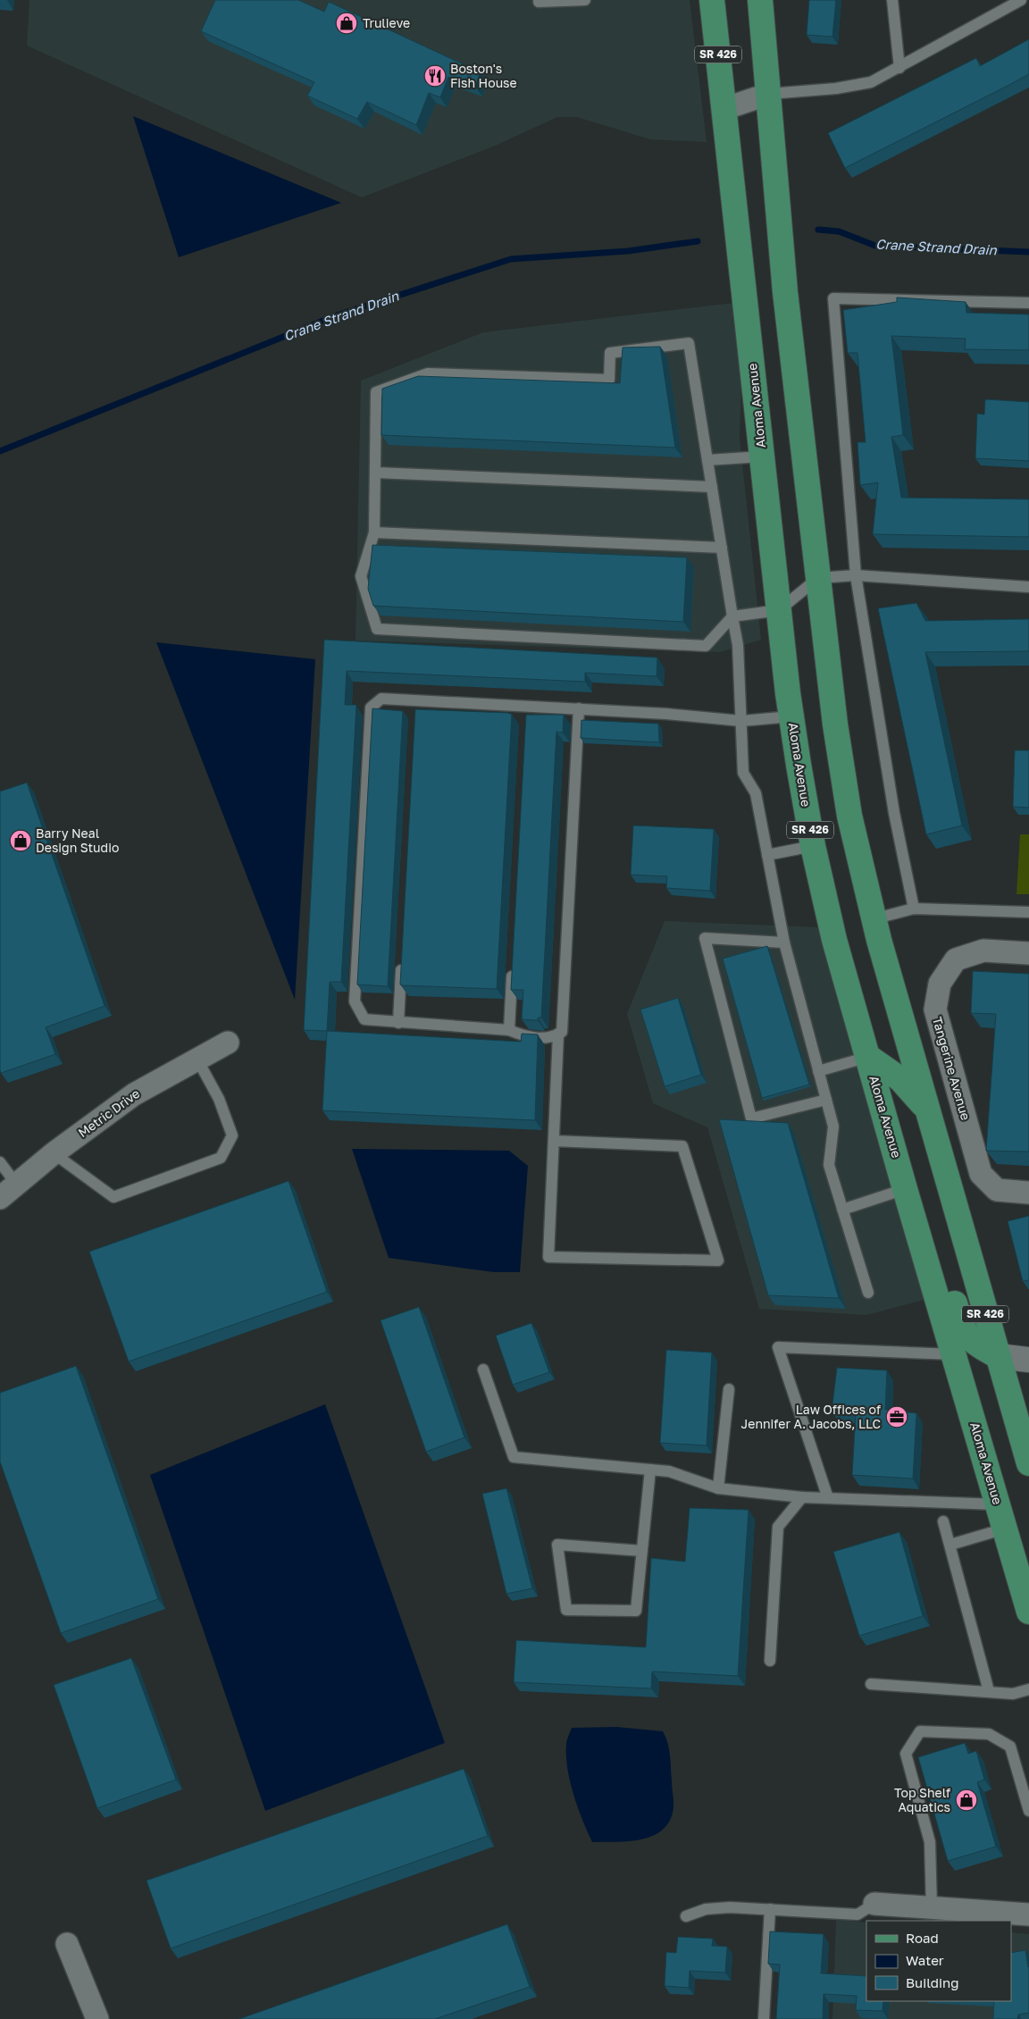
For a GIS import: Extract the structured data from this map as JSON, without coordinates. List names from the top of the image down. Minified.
{"streets":{"main road":["SR 426","Aloma Avenue"],"street":["Tangerine Avenue","Metric Drive"]},"water":["Crane Strand Drain"],"places":{"shop":["Trulieve","Barry Neal Design Studio","Top Shelf Aquatics"],"restaurant":["Boston's Fish House"],"office":["Law Offices of Jennifer A. Jacobs, LLC"]},"legend":["Road","Water","Building"]}
